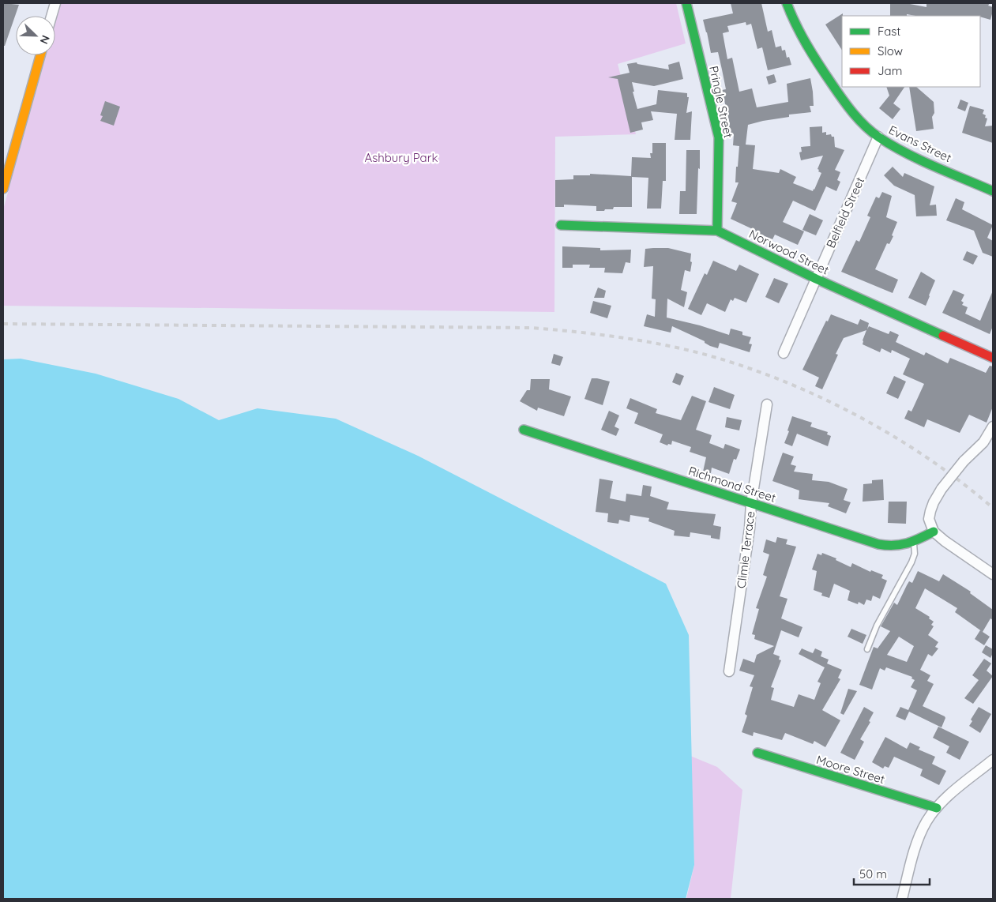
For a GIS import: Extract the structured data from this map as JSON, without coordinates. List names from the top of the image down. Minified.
{"streets":{"main road":["Pringle Street","Evans Street","Norwood Street","Richmond Street","Moore Street"],"street":["Belfield Street","Climie Terrace"]},"crossings":[["Pringle Street","Norwood Street"],["Evans Street","Belfield Street"],["Belfield Street","Norwood Street"],["Richmond Street","Climie Terrace"]],"parks":["Ashbury Park"],"legend":["Fast","Slow","Jam"],"scale_bar":"50 m","north":"bottom right"}
